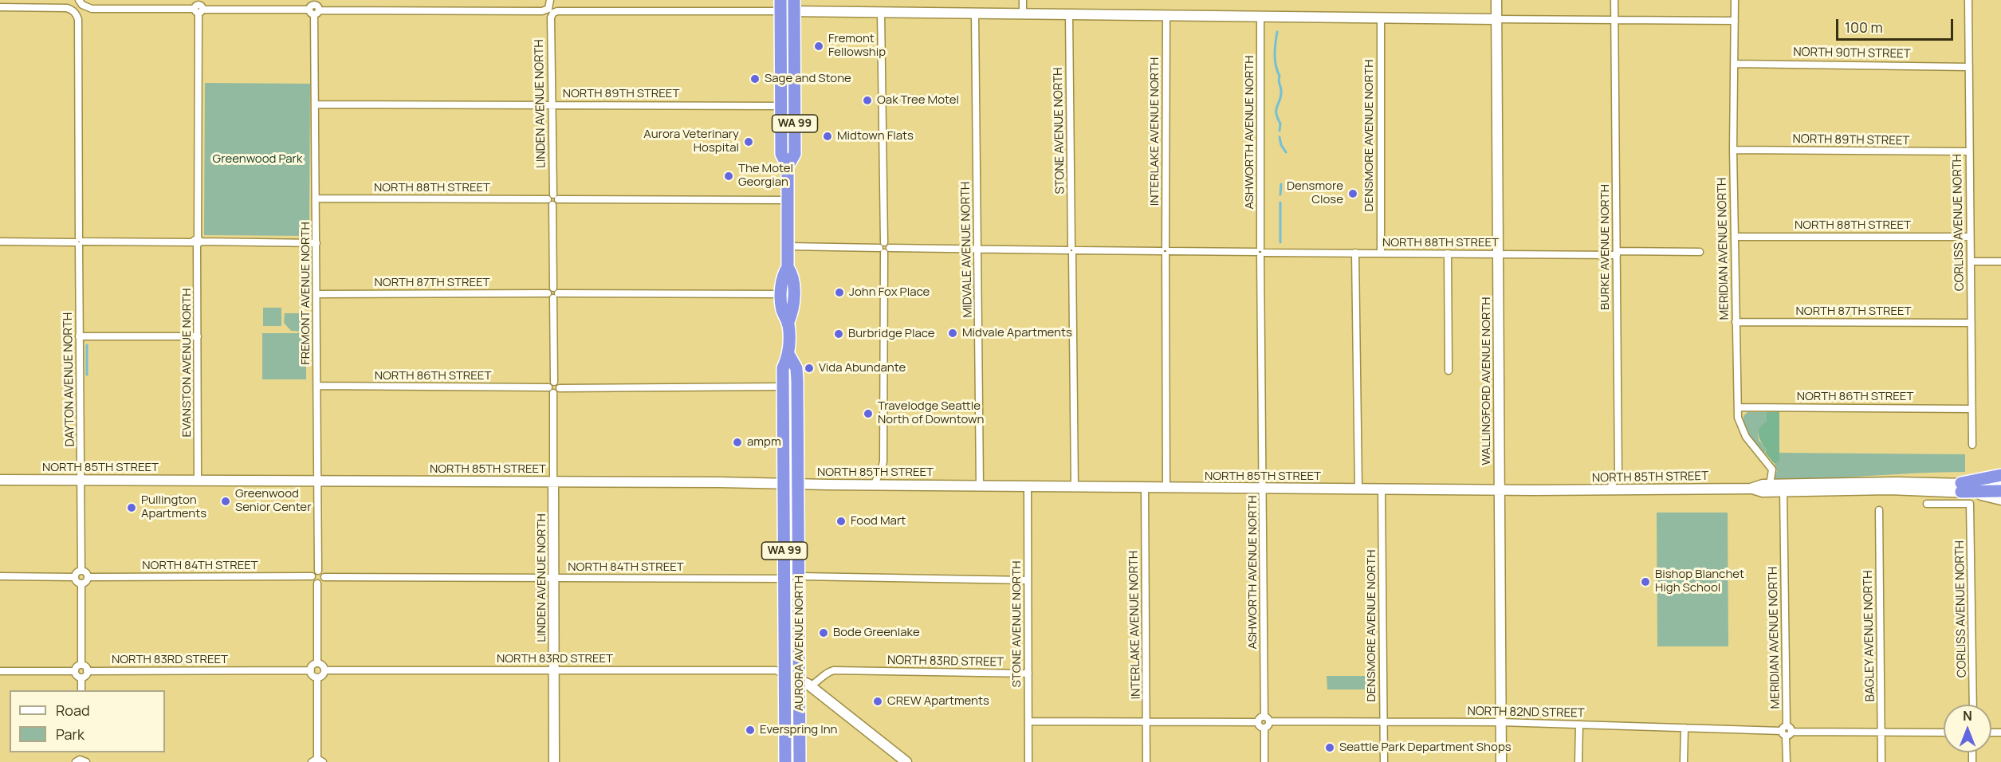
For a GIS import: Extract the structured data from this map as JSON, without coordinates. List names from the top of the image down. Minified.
{"streets":{"highway":["WA 99","AURORA AVENUE NORTH"],"main road":["LINDEN AVENUE NORTH","WALLINGFORD AVENUE NORTH","NORTH 85TH STREET"],"street":["NORTH 90TH STREET","NORTH 89TH STREET","STONE AVENUE NORTH","INTERLAKE AVENUE NORTH","ASHWORTH AVENUE NORTH","DENSMORE AVENUE NORTH","NORTH 88TH STREET","CORLISS AVENUE NORTH","BURKE AVENUE NORTH","MERIDIAN AVENUE NORTH","MIDVALE AVENUE NORTH","NORTH 87TH STREET","FREMONT AVENUE NORTH","EVANSTON AVENUE NORTH","NORTH 86TH STREET","DAYTON AVENUE NORTH","NORTH 84TH STREET","BAGLEY AVENUE NORTH","NORTH 83RD STREET","NORTH 82ND STREET"]},"crossings":[["NORTH 90TH STREET","CORLISS AVENUE NORTH"],["NORTH 90TH STREET","MERIDIAN AVENUE NORTH"],["NORTH 89TH STREET","LINDEN AVENUE NORTH"],["NORTH 89TH STREET","CORLISS AVENUE NORTH"],["NORTH 89TH STREET","MERIDIAN AVENUE NORTH"],["NORTH 89TH STREET","FREMONT AVENUE NORTH"],["NORTH 89TH STREET","AURORA AVENUE NORTH"],["LINDEN AVENUE NORTH","NORTH 88TH STREET"],["LINDEN AVENUE NORTH","NORTH 87TH STREET"],["LINDEN AVENUE NORTH","NORTH 86TH STREET"],["LINDEN AVENUE NORTH","NORTH 85TH STREET"],["LINDEN AVENUE NORTH","NORTH 84TH STREET"],["LINDEN AVENUE NORTH","NORTH 83RD STREET"],["STONE AVENUE NORTH","NORTH 88TH STREET"],["STONE AVENUE NORTH","NORTH 85TH STREET"],["STONE AVENUE NORTH","NORTH 83RD STREET"],["INTERLAKE AVENUE NORTH","NORTH 88TH STREET"],["INTERLAKE AVENUE NORTH","NORTH 85TH STREET"],["ASHWORTH AVENUE NORTH","NORTH 88TH STREET"],["ASHWORTH AVENUE NORTH","NORTH 85TH STREET"],["ASHWORTH AVENUE NORTH","NORTH 82ND STREET"],["DENSMORE AVENUE NORTH","NORTH 88TH STREET"],["DENSMORE AVENUE NORTH","NORTH 85TH STREET"],["DENSMORE AVENUE NORTH","NORTH 82ND STREET"],["NORTH 88TH STREET","CORLISS AVENUE NORTH"],["NORTH 88TH STREET","BURKE AVENUE NORTH"],["NORTH 88TH STREET","MERIDIAN AVENUE NORTH"],["NORTH 88TH STREET","MIDVALE AVENUE NORTH"],["NORTH 88TH STREET","FREMONT AVENUE NORTH"],["NORTH 88TH STREET","WALLINGFORD AVENUE NORTH"],["NORTH 88TH STREET","AURORA AVENUE NORTH"],["CORLISS AVENUE NORTH","NORTH 87TH STREET"],["CORLISS AVENUE NORTH","NORTH 86TH STREET"],["BURKE AVENUE NORTH","NORTH 85TH STREET"],["MERIDIAN AVENUE NORTH","NORTH 87TH STREET"],["MERIDIAN AVENUE NORTH","NORTH 86TH STREET"],["MERIDIAN AVENUE NORTH","NORTH 85TH STREET"],["MERIDIAN AVENUE NORTH","NORTH 82ND STREET"],["MIDVALE AVENUE NORTH","NORTH 85TH STREET"],["NORTH 87TH STREET","FREMONT AVENUE NORTH"],["NORTH 87TH STREET","AURORA AVENUE NORTH"],["FREMONT AVENUE NORTH","NORTH 86TH STREET"],["FREMONT AVENUE NORTH","NORTH 85TH STREET"],["FREMONT AVENUE NORTH","NORTH 84TH STREET"],["EVANSTON AVENUE NORTH","NORTH 85TH STREET"],["DAYTON AVENUE NORTH","NORTH 85TH STREET"],["DAYTON AVENUE NORTH","NORTH 84TH STREET"],["WALLINGFORD AVENUE NORTH","NORTH 85TH STREET"],["WALLINGFORD AVENUE NORTH","NORTH 82ND STREET"],["NORTH 85TH STREET","AURORA AVENUE NORTH"],["NORTH 84TH STREET","AURORA AVENUE NORTH"],["BAGLEY AVENUE NORTH","NORTH 82ND STREET"],["AURORA AVENUE NORTH","NORTH 83RD STREET"]],"parks":["Greenwood Park"],"places":["Fremont Fellowship","Sage and Stone","Oak Tree Motel","Midtown Flats","Aurora Veterinary Hospital","The Motel Georgian","Densmore Close","John Fox Place","Midvale Apartments","Burbridge Place","Vida Abundante","Travelodge Seattle North of Downtown","ampm","Greenwood Senior Center","Pullington Apartments","Food Mart","Bishop Blanchet High School","Bode Greenlake","CREW Apartments","Everspring Inn","Seattle Park Department Shops"],"legend":["Road","Park"],"scale_bar":"100 m","north":"top"}
